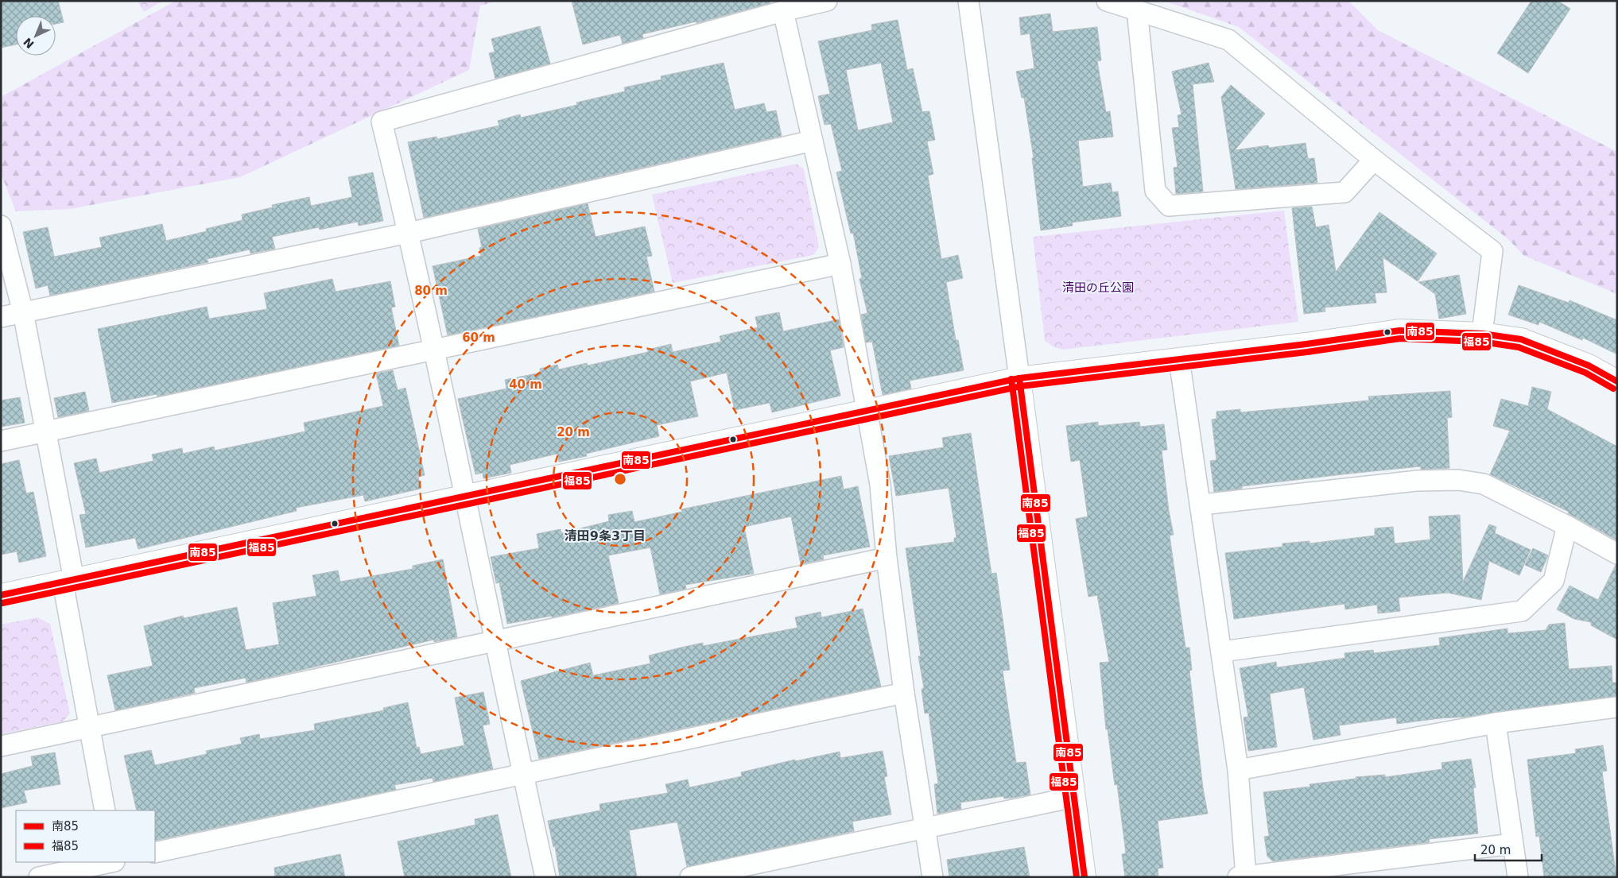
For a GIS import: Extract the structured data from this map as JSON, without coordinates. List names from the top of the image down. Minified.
{"districts":["清田9条3丁目"],"parks":["清田の丘公園"],"lines":["transit line 南85","transit line 福85"],"legend":["南85","福85"],"scale_bar":"20 m","north":"bottom left","rings":["80 m","60 m","40 m","20 m"]}
